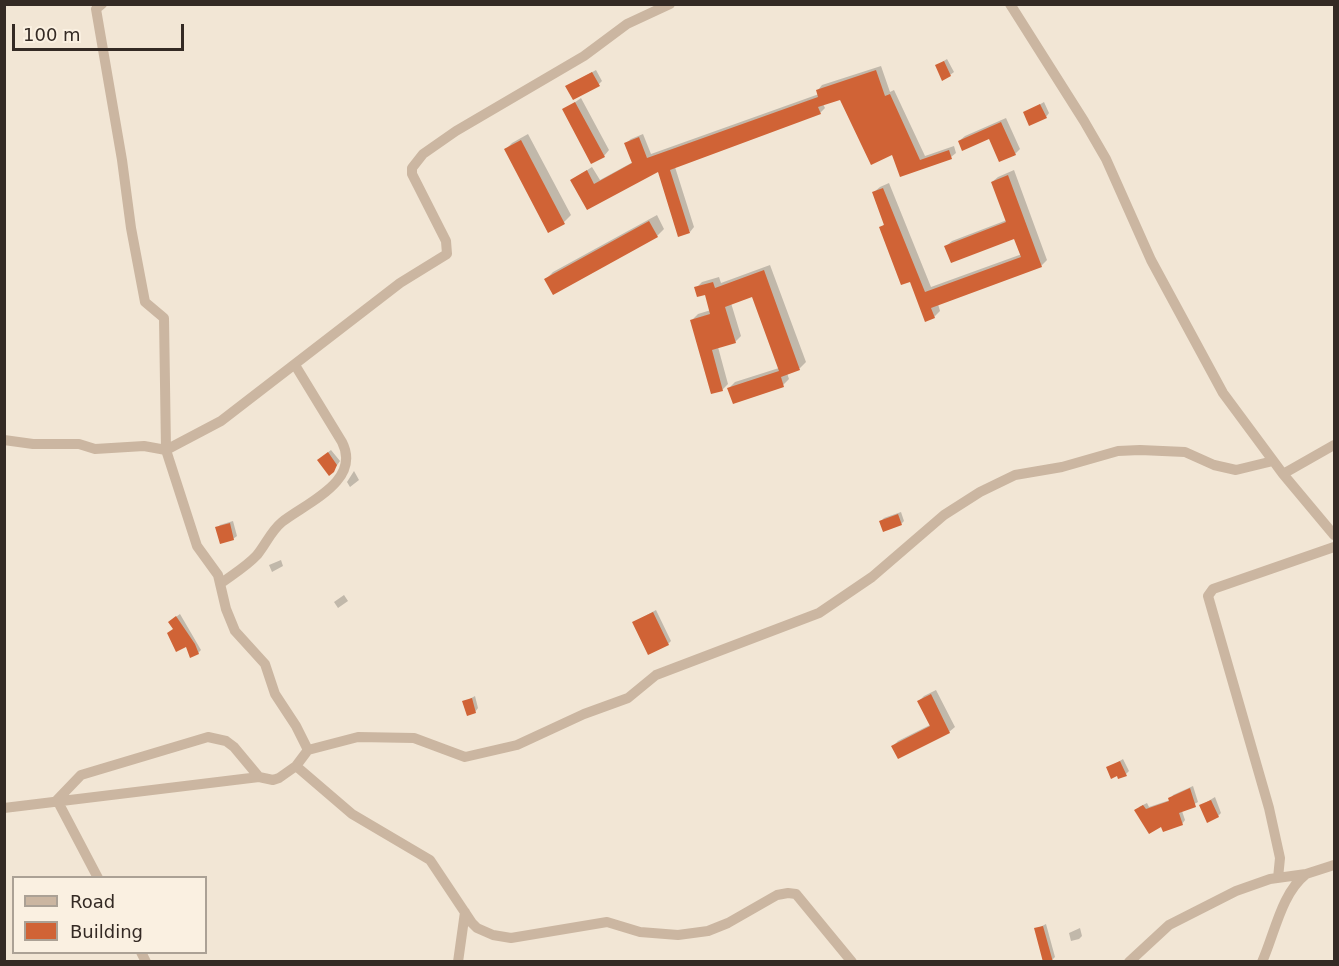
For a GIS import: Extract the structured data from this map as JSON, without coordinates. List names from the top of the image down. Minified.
{"legend":["Road","Building"],"scale_bar":"100 m"}
